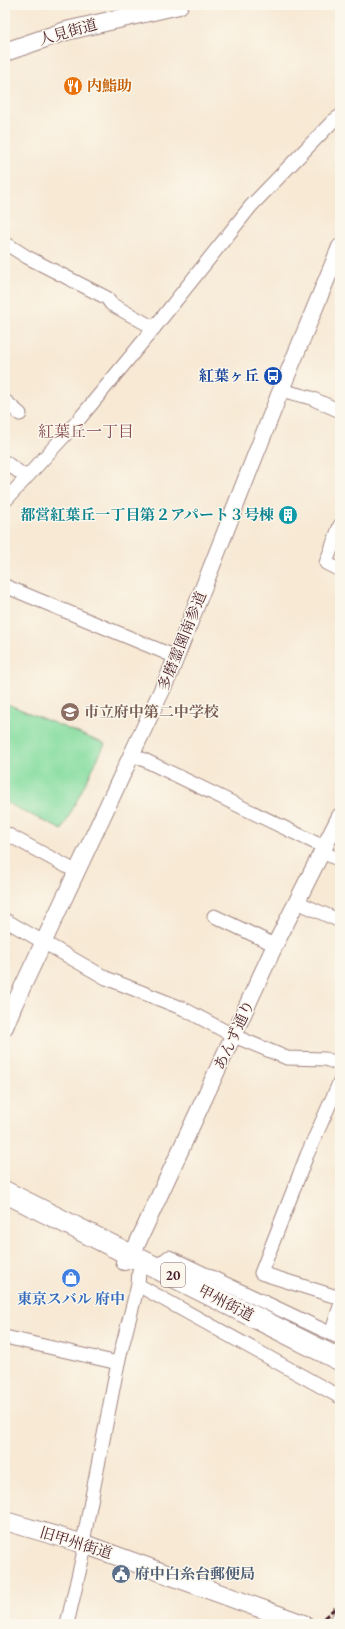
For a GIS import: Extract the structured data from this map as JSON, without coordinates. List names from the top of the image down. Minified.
{"streets":{"highway":["20","甲州街道"],"main road":["人見街道","旧甲州街道"],"street":["多磨霊園南参道","あんず通り"]},"crossings":[["あんず通り","甲州街道"]],"districts":["紅葉丘一丁目"],"places":{"restaurant":["内鮨助"],"bus stop":["紅葉ヶ丘"],"building":["都営紅葉丘一丁目第２アパート３号棟"],"school or university":["市立府中第二中学校"],"shop":["東京スバル 府中"],"public building":["府中白糸台郵便局"]}}
